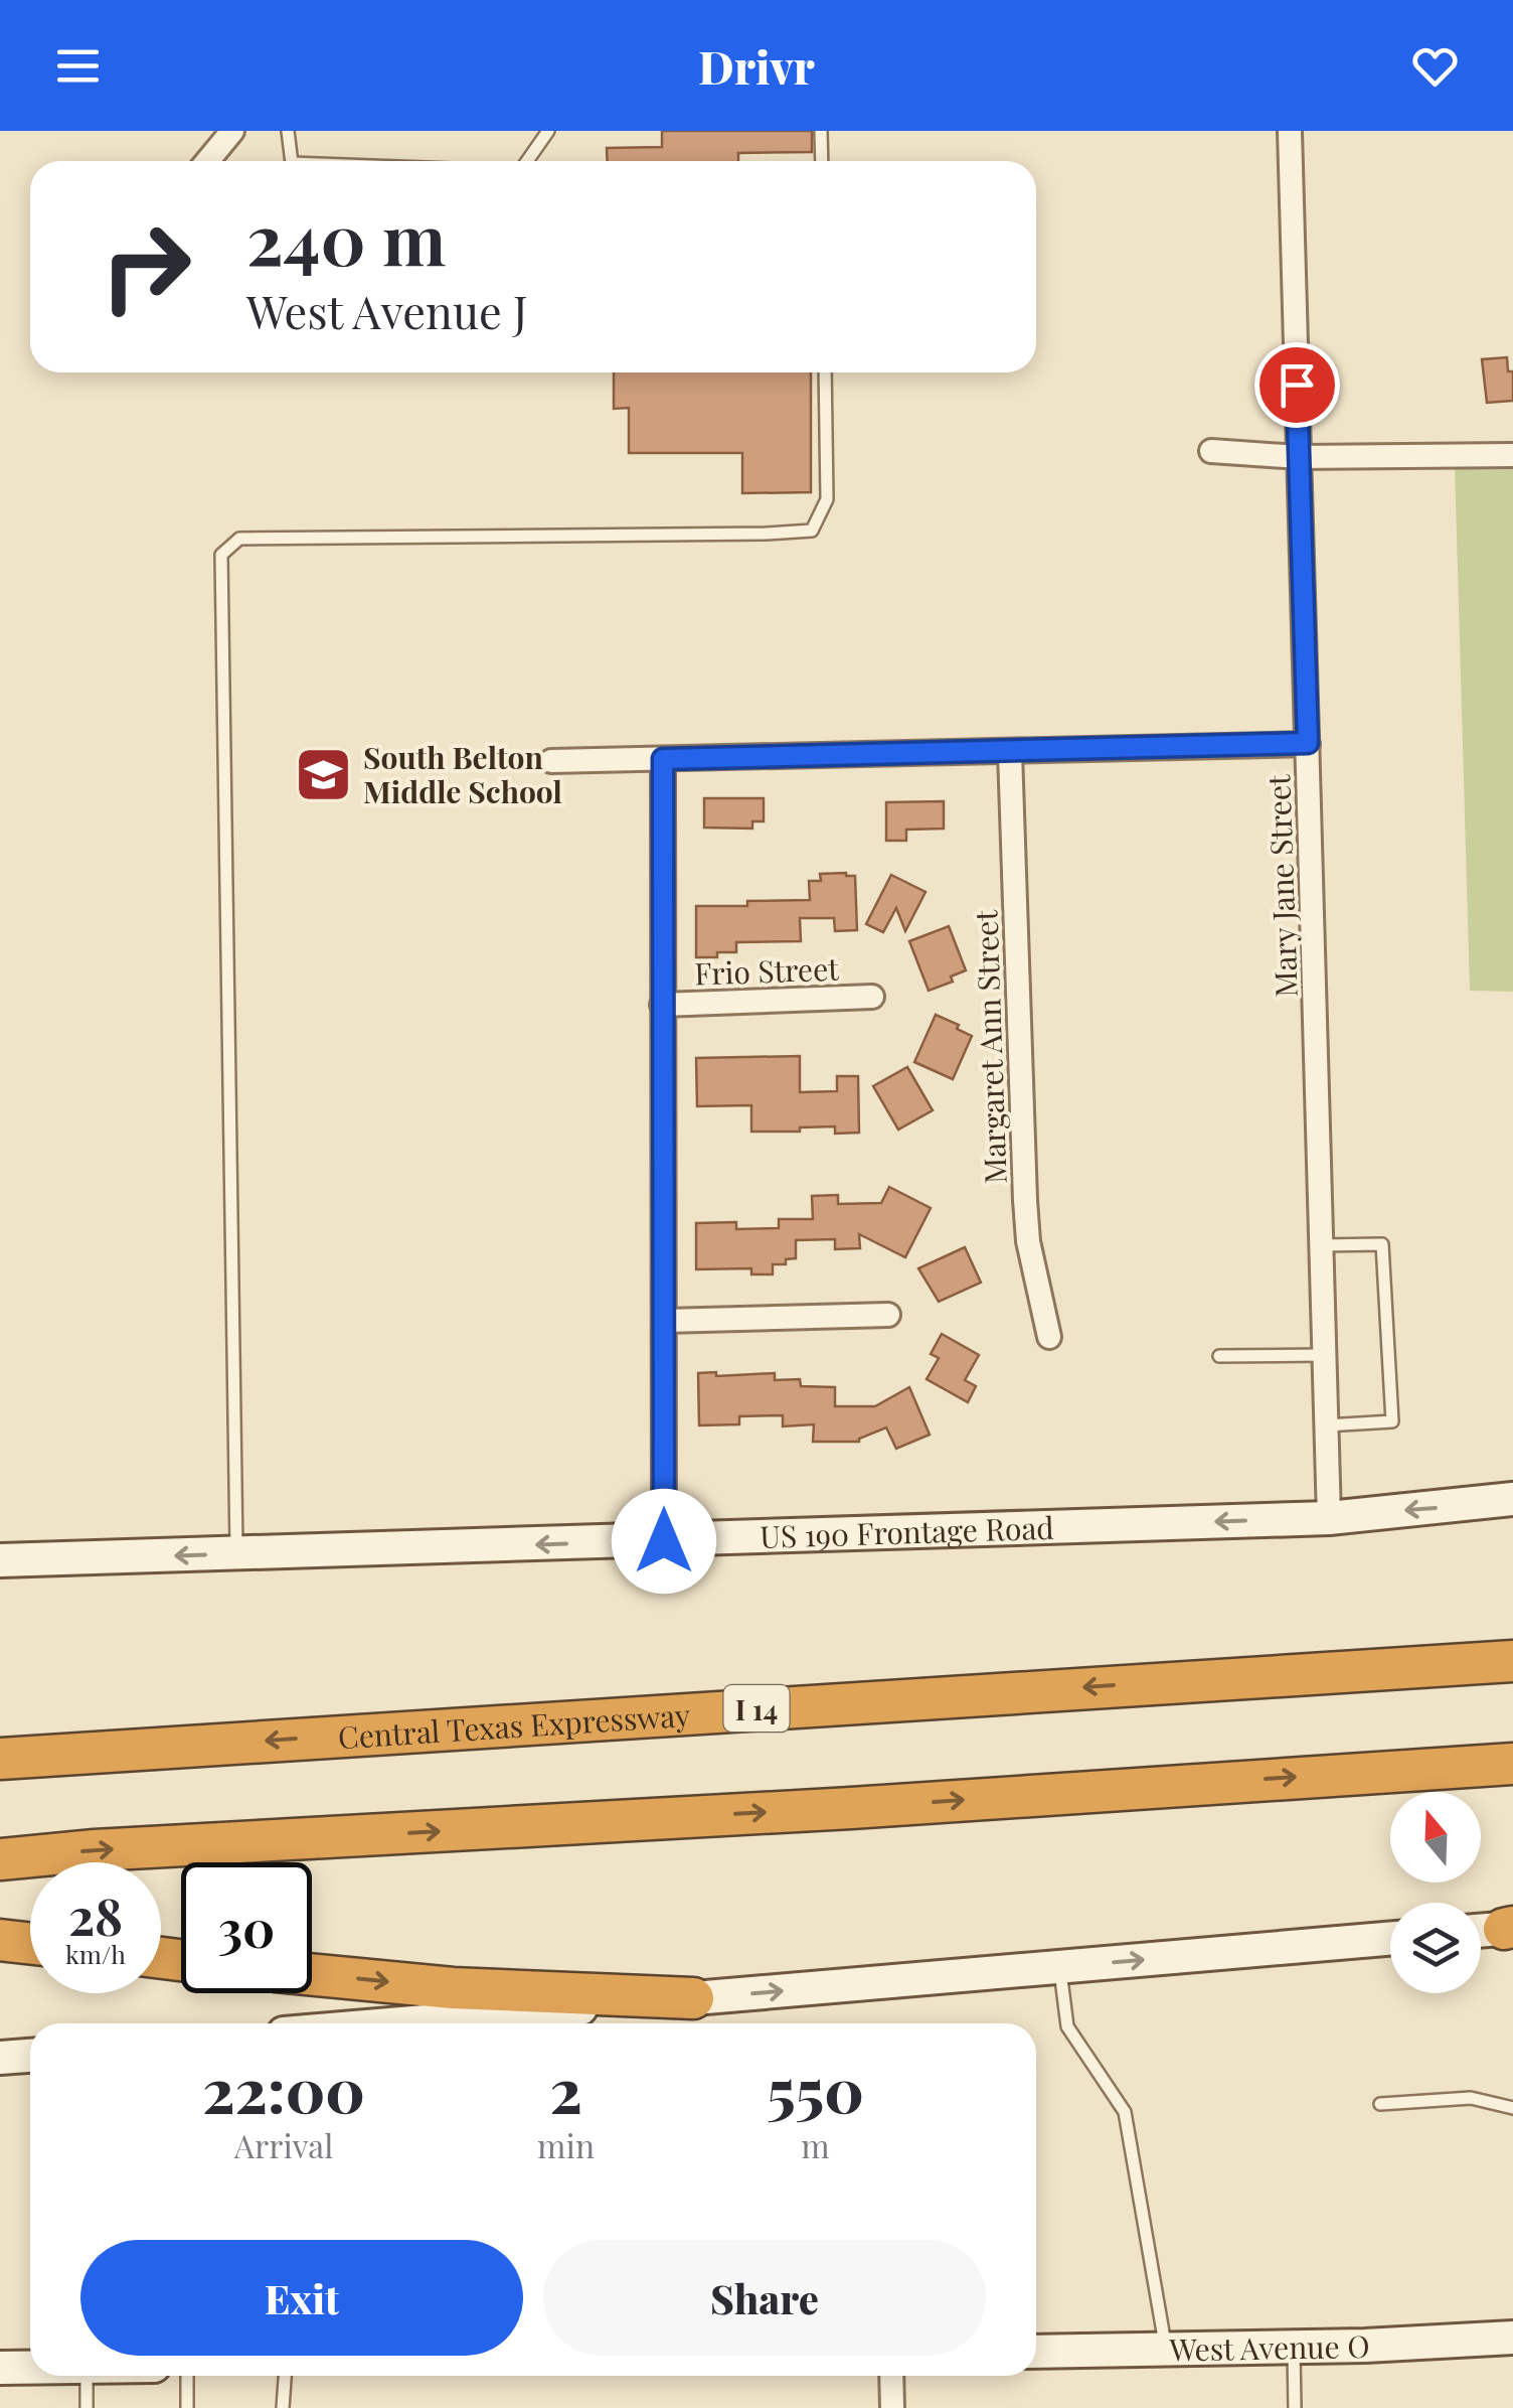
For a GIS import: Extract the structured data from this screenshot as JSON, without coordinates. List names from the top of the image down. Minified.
{"streets":{"highway":["I 14","Central Texas Expressway"],"main road":["US 190 Frontage Road","West Avenue O"],"street":["Mary Jane Street","Frio Street","Margaret Ann Street"]},"crossings":[["Mary Jane Street","US 190 Frontage Road"]],"one_way":["US 190 Frontage Road"],"places":{"school or university":["South Belton Middle School"]},"north":"top","page":{"header":"Drivr","turn":["240 m","West Avenue J"],"speed":"28 km/h","limit":"30","eta":["22:00","Arrival","2","min","550","m"],"buttons":["Exit","Share"]}}
